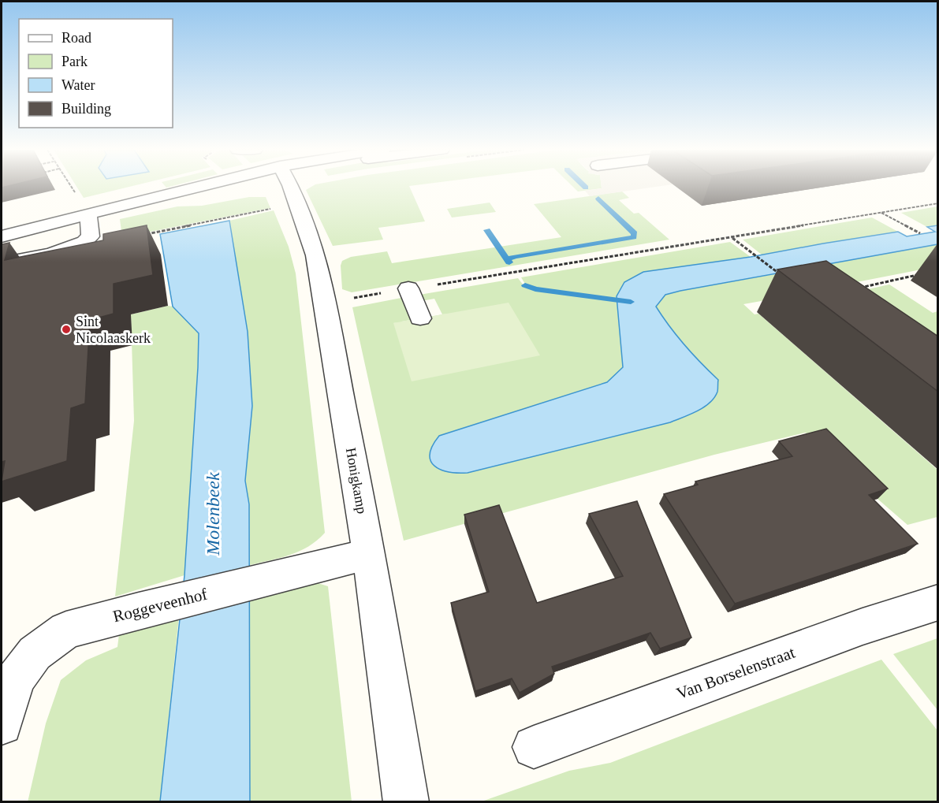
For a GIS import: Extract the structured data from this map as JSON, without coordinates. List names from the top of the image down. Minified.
{"streets":{"street":["Honigkamp","Roggeveenhof","Van Borselenstraat"]},"crossings":[["Honigkamp","Roggeveenhof"]],"water":["Molenbeek"],"places":["Sint Nicolaaskerk"],"legend":["Road","Park","Water","Building"]}
